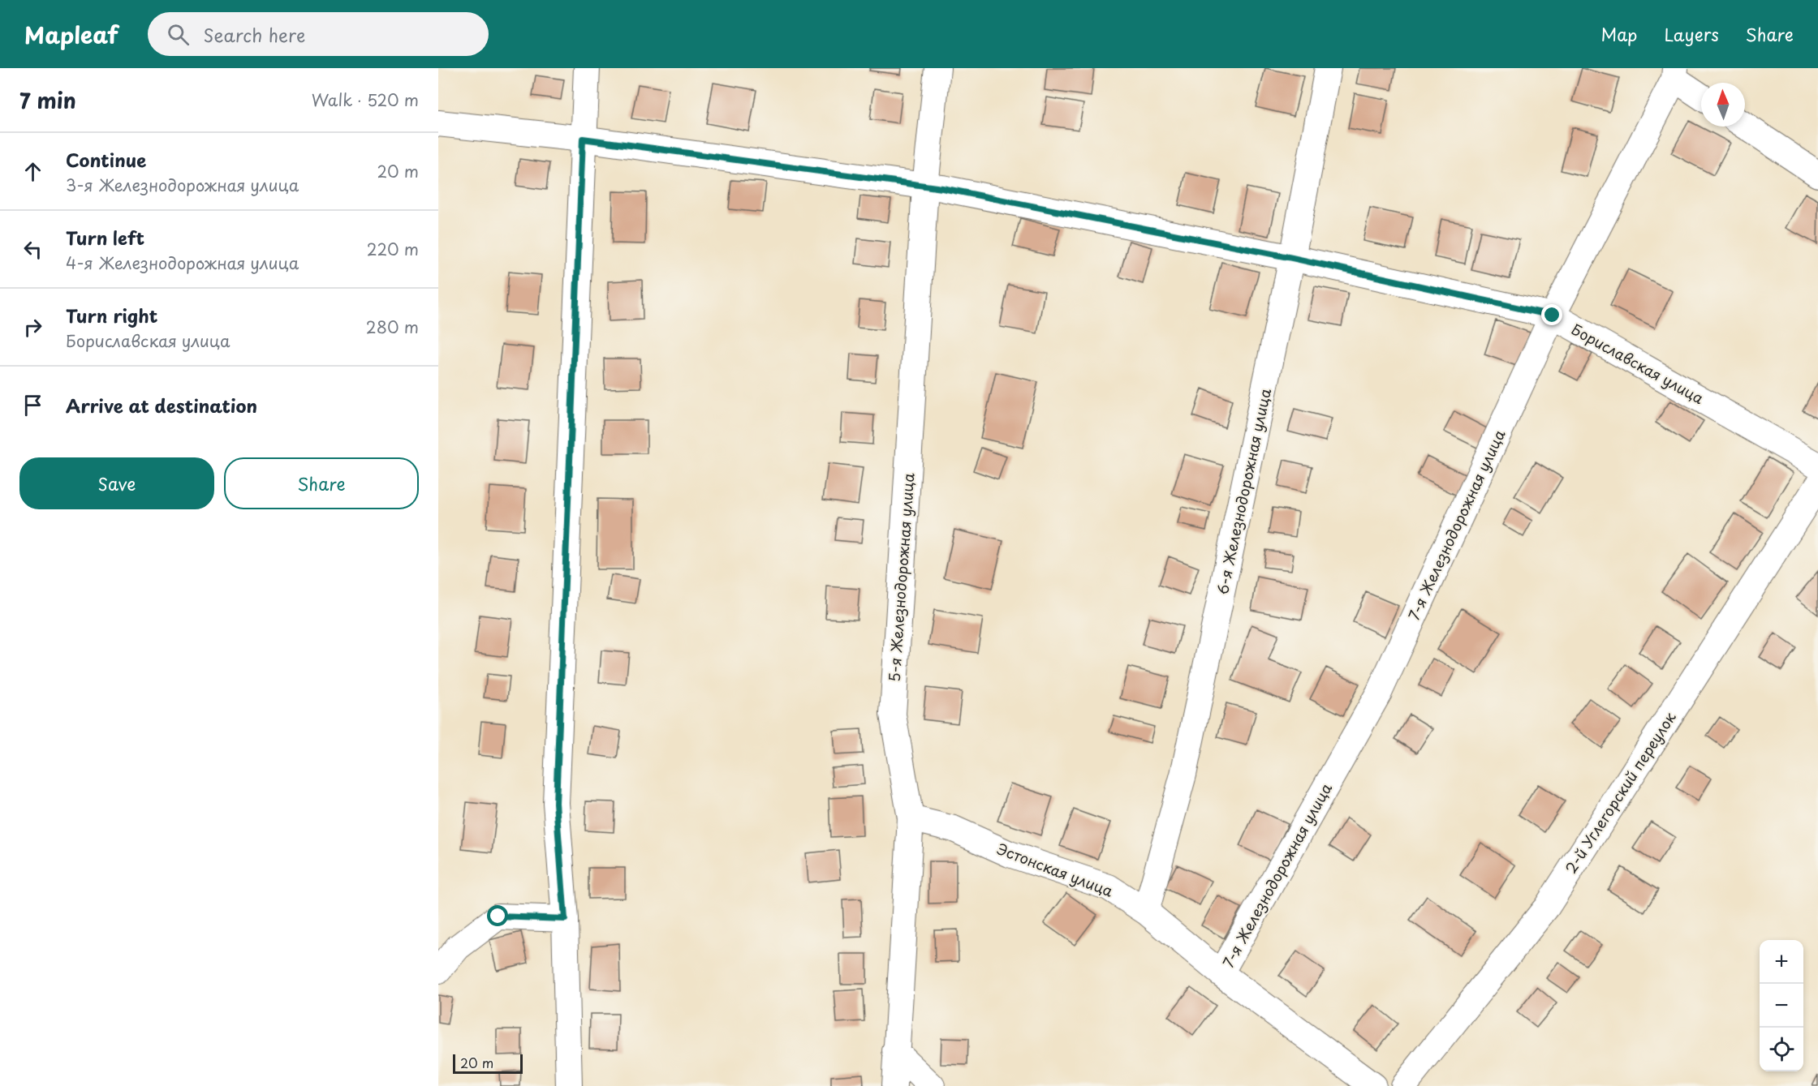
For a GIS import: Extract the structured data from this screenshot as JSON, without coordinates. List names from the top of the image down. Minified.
{"streets":{"street":["Бориславская улица","6-я Железнодорожная улица","7-я Железнодорожная улица","5-я Железнодорожная улица","2-й Углегорский переулок","Эстонская улица"]},"crossings":[["Бориславская улица","6-я Железнодорожная улица"],["Бориславская улица","7-я Железнодорожная улица"],["Бориславская улица","5-я Железнодорожная улица"],["6-я Железнодорожная улица","Эстонская улица"],["7-я Железнодорожная улица","Эстонская улица"],["5-я Железнодорожная улица","Эстонская улица"]],"scale_bar":"20 m","north":"top","page":{"header":"Mapleaf","search":"Search here","nav":["Map","Layers","Share"],"heading":["7 min","Walk · 520 m"],"list":[["Continue","3-я Железнодорожная улица","20 m"],["Turn left","4-я Железнодорожная улица","220 m"],["Turn right","Бориславская улица","280 m"],"Arrive at destination"],"buttons":["Save","Share"],"map_buttons":["+","−"],"scale":"20 m"}}
